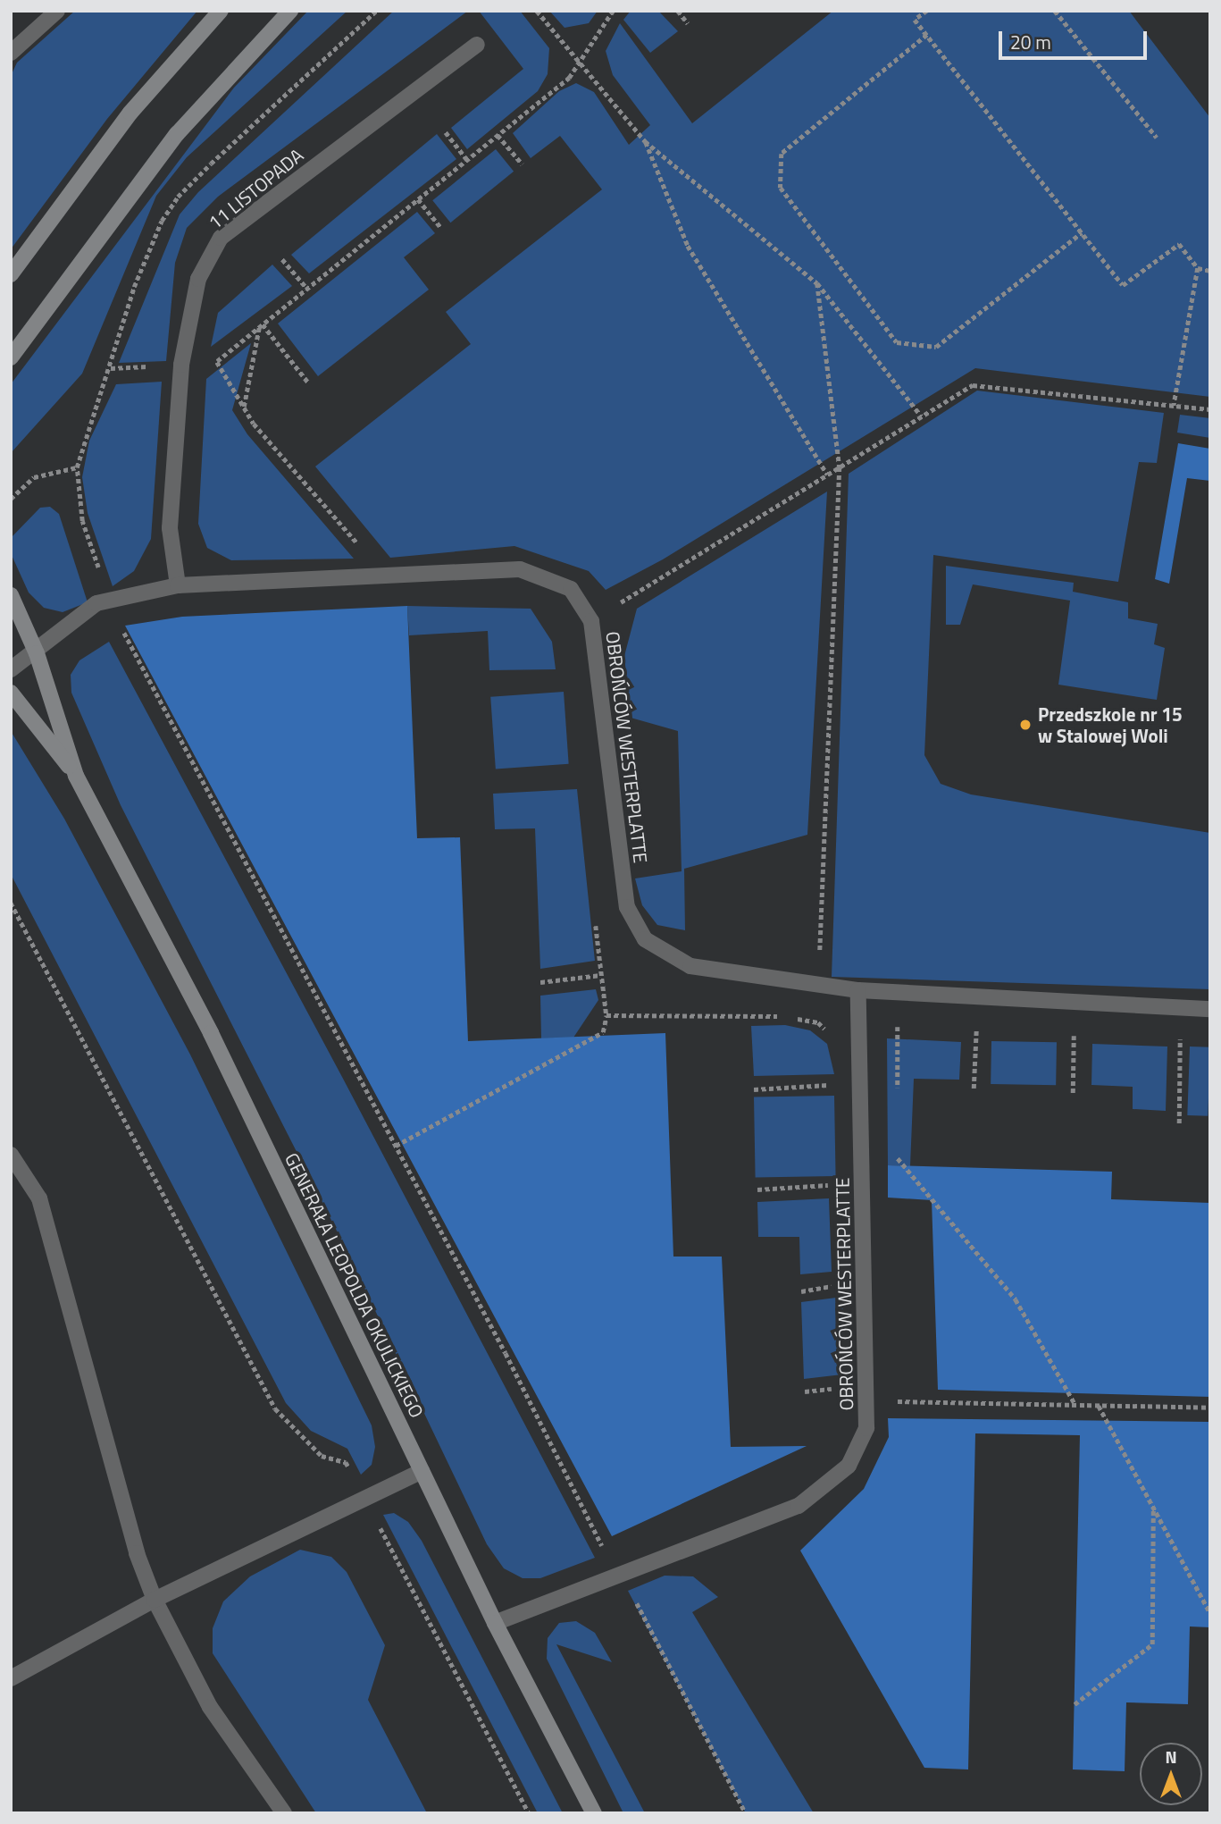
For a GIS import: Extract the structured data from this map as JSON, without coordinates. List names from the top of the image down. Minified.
{"streets":{"street":["11 LISTOPADA","OBROŃCÓW WESTERPLATTE","GENERAŁA LEOPOLDA OKULICKIEGO"]},"crossings":[["11 LISTOPADA","OBROŃCÓW WESTERPLATTE"],["OBROŃCÓW WESTERPLATTE","GENERAŁA LEOPOLDA OKULICKIEGO"]],"places":["Przedszkole nr 15 w Stalowej Woli"],"scale_bar":"20 m","north":"top"}
